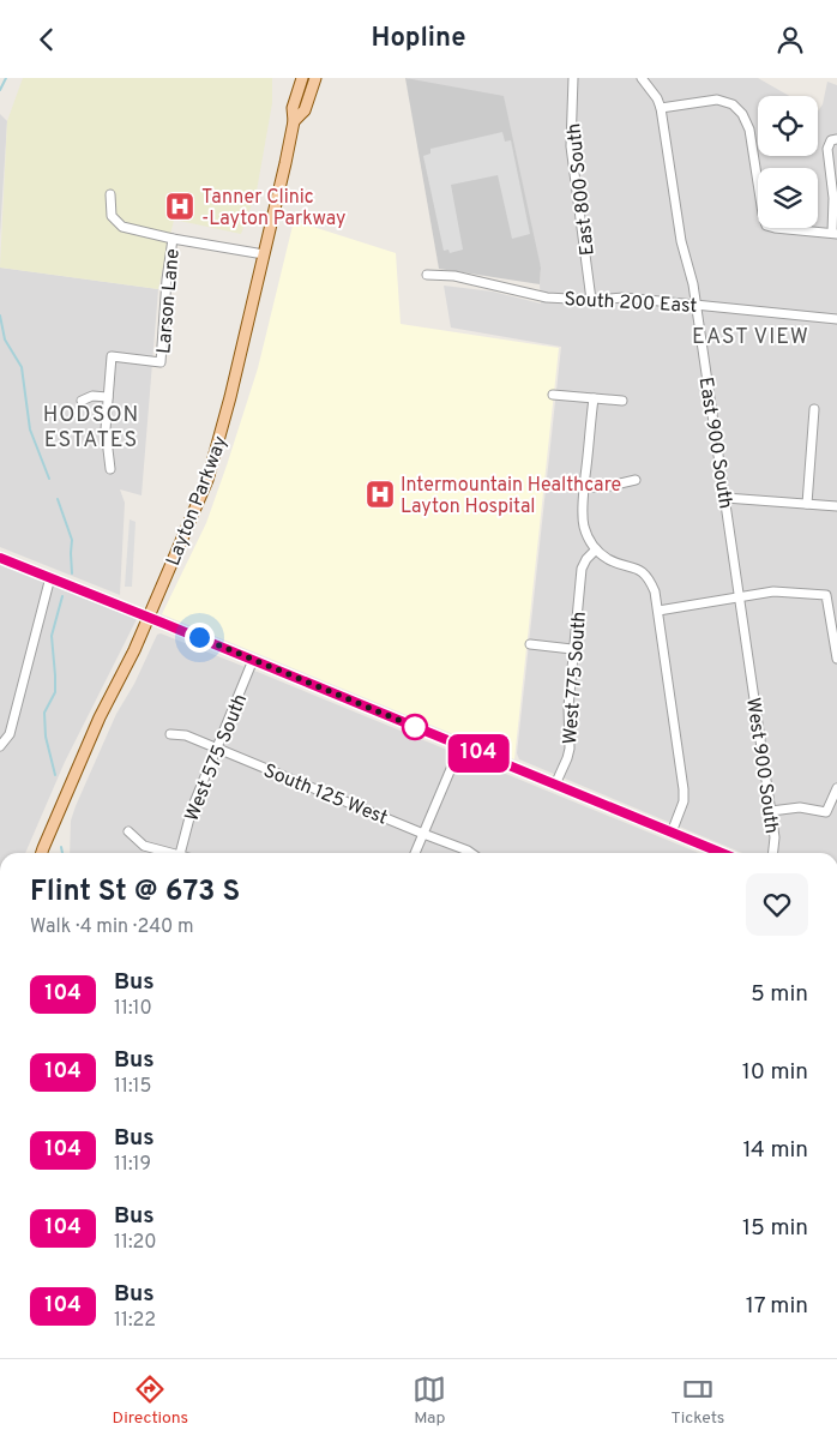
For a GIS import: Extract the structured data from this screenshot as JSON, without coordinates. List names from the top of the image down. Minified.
{"streets":{"main road":["Layton Parkway"],"street":["East 800 South","Larson Lane","South 200 East","East 900 South","West 775 South","West 575 South","West 900 South","South 125 West"]},"crossings":[["East 800 South","South 200 East"],["South 200 East","East 900 South"],["East 900 South","West 900 South"],["West 575 South","South 125 West"]],"districts":["EAST VIEW","HODSON ESTATES"],"places":{"hospital":["Tanner Clinic -Layton Parkway","Intermountain Healthcare Layton Hospital"]},"lines":["bus line 104"],"page":{"header":"Hopline","on_map":"104","heading":["Flint St @ 673 S","Walk · 4 min · 240 m"],"list":[{"mark":"104","name":"Bus","note":"11:10","value":"5 min"},{"mark":"104","name":"Bus","note":"11:15","value":"10 min"},{"mark":"104","name":"Bus","note":"11:19","value":"14 min"},{"mark":"104","name":"Bus","note":"11:20","value":"15 min"},{"mark":"104","name":"Bus","note":"11:22","value":"17 min"}],"tabs":["Directions","Map","Tickets"]}}
